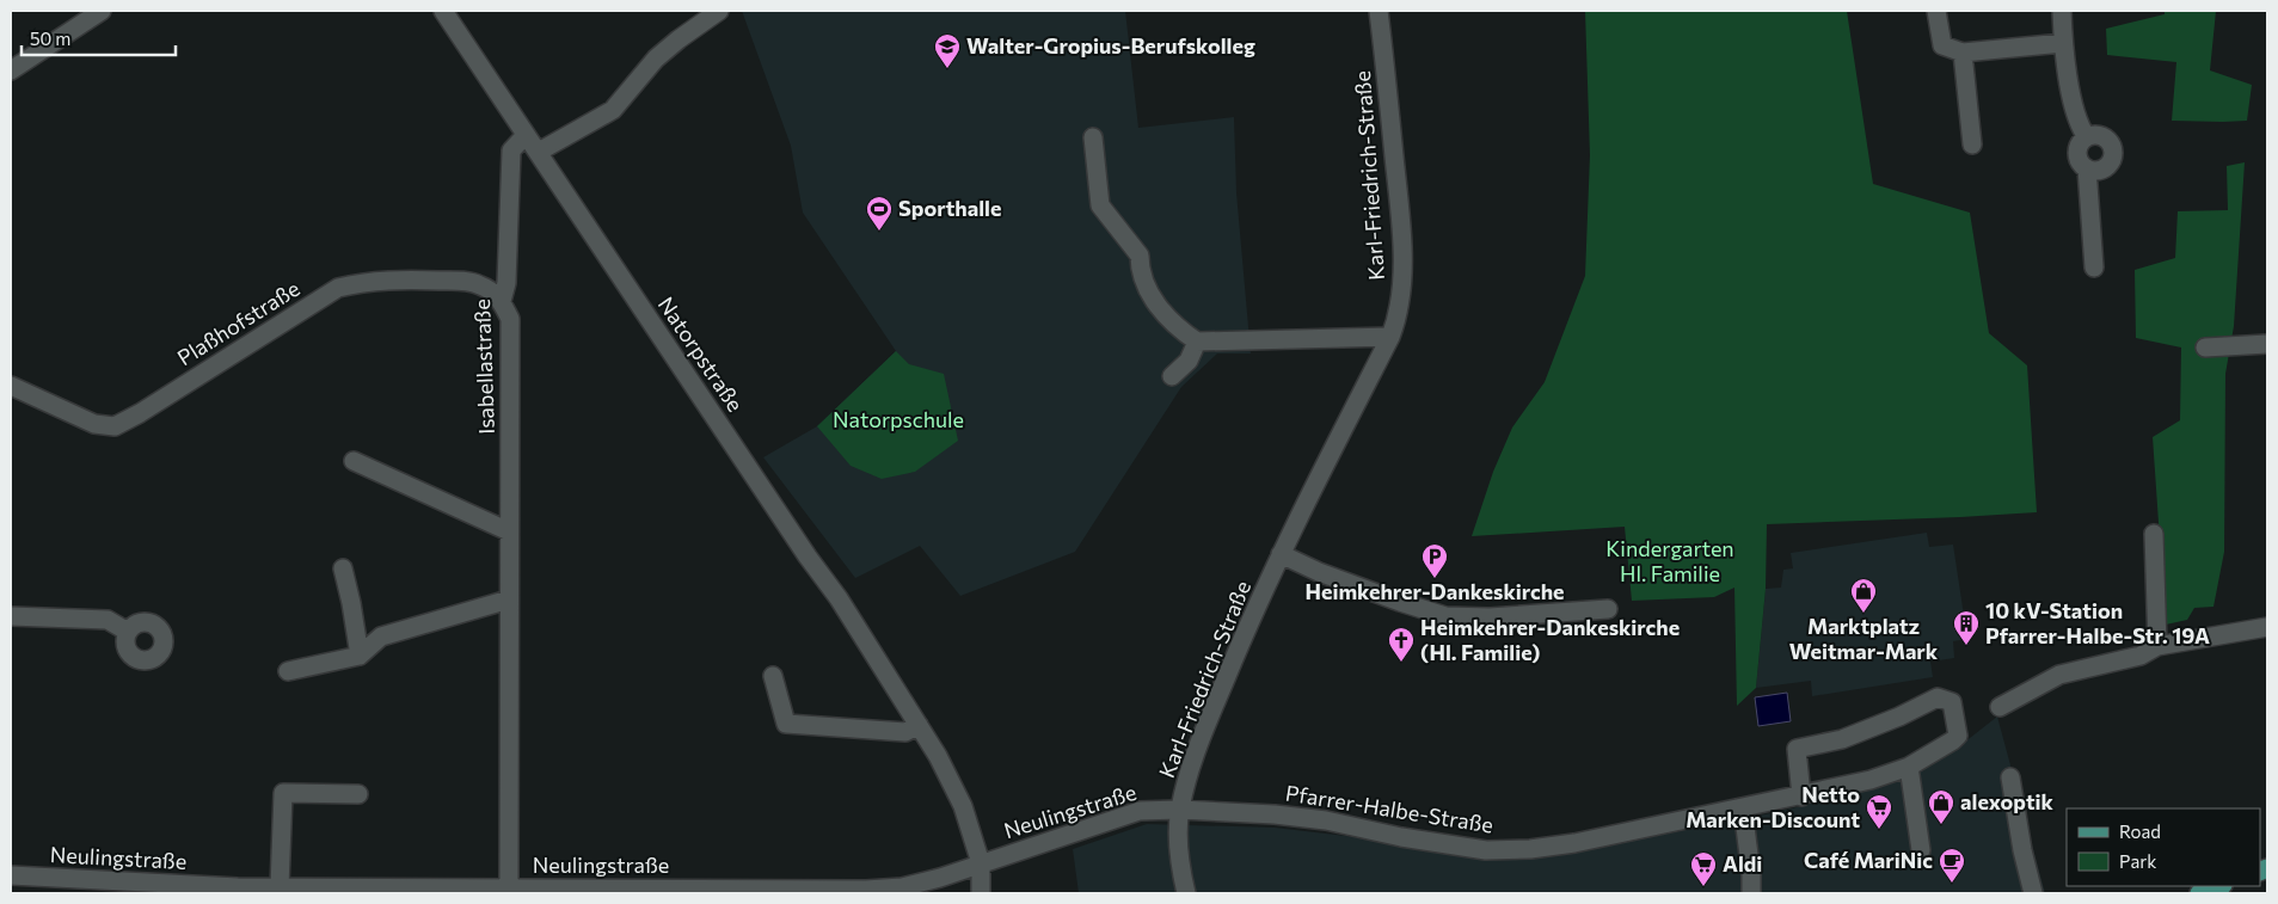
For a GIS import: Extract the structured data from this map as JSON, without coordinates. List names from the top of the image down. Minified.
{"streets":{"street":["Karl-Friedrich-Straße","Plaßhofstraße","Natorpstraße","Isabellastraße","Pfarrer-Halbe-Straße","Neulingstraße"]},"crossings":[["Karl-Friedrich-Straße","Pfarrer-Halbe-Straße"],["Karl-Friedrich-Straße","Neulingstraße"],["Plaßhofstraße","Isabellastraße"],["Natorpstraße","Isabellastraße"],["Natorpstraße","Neulingstraße"],["Isabellastraße","Neulingstraße"],["Pfarrer-Halbe-Straße","Neulingstraße"]],"parks":["Natorpschule","Kindergarten Hl. Familie"],"places":{"school or university":["Walter-Gropius-Berufskolleg"],"sports":["Sporthalle"],"parking":["Heimkehrer-Dankeskirche"],"shop":["Marktplatz Weitmar-Mark","alexoptik"],"building":["10 kV-Station Pfarrer-Halbe-Str. 19A"],"church":["Heimkehrer-Dankeskirche (Hl. Familie)"],"supermarket":["Netto Marken-Discount","Aldi"],"cafe":["Café MariNic"]},"legend":["Road","Park"],"scale_bar":"50 m"}
